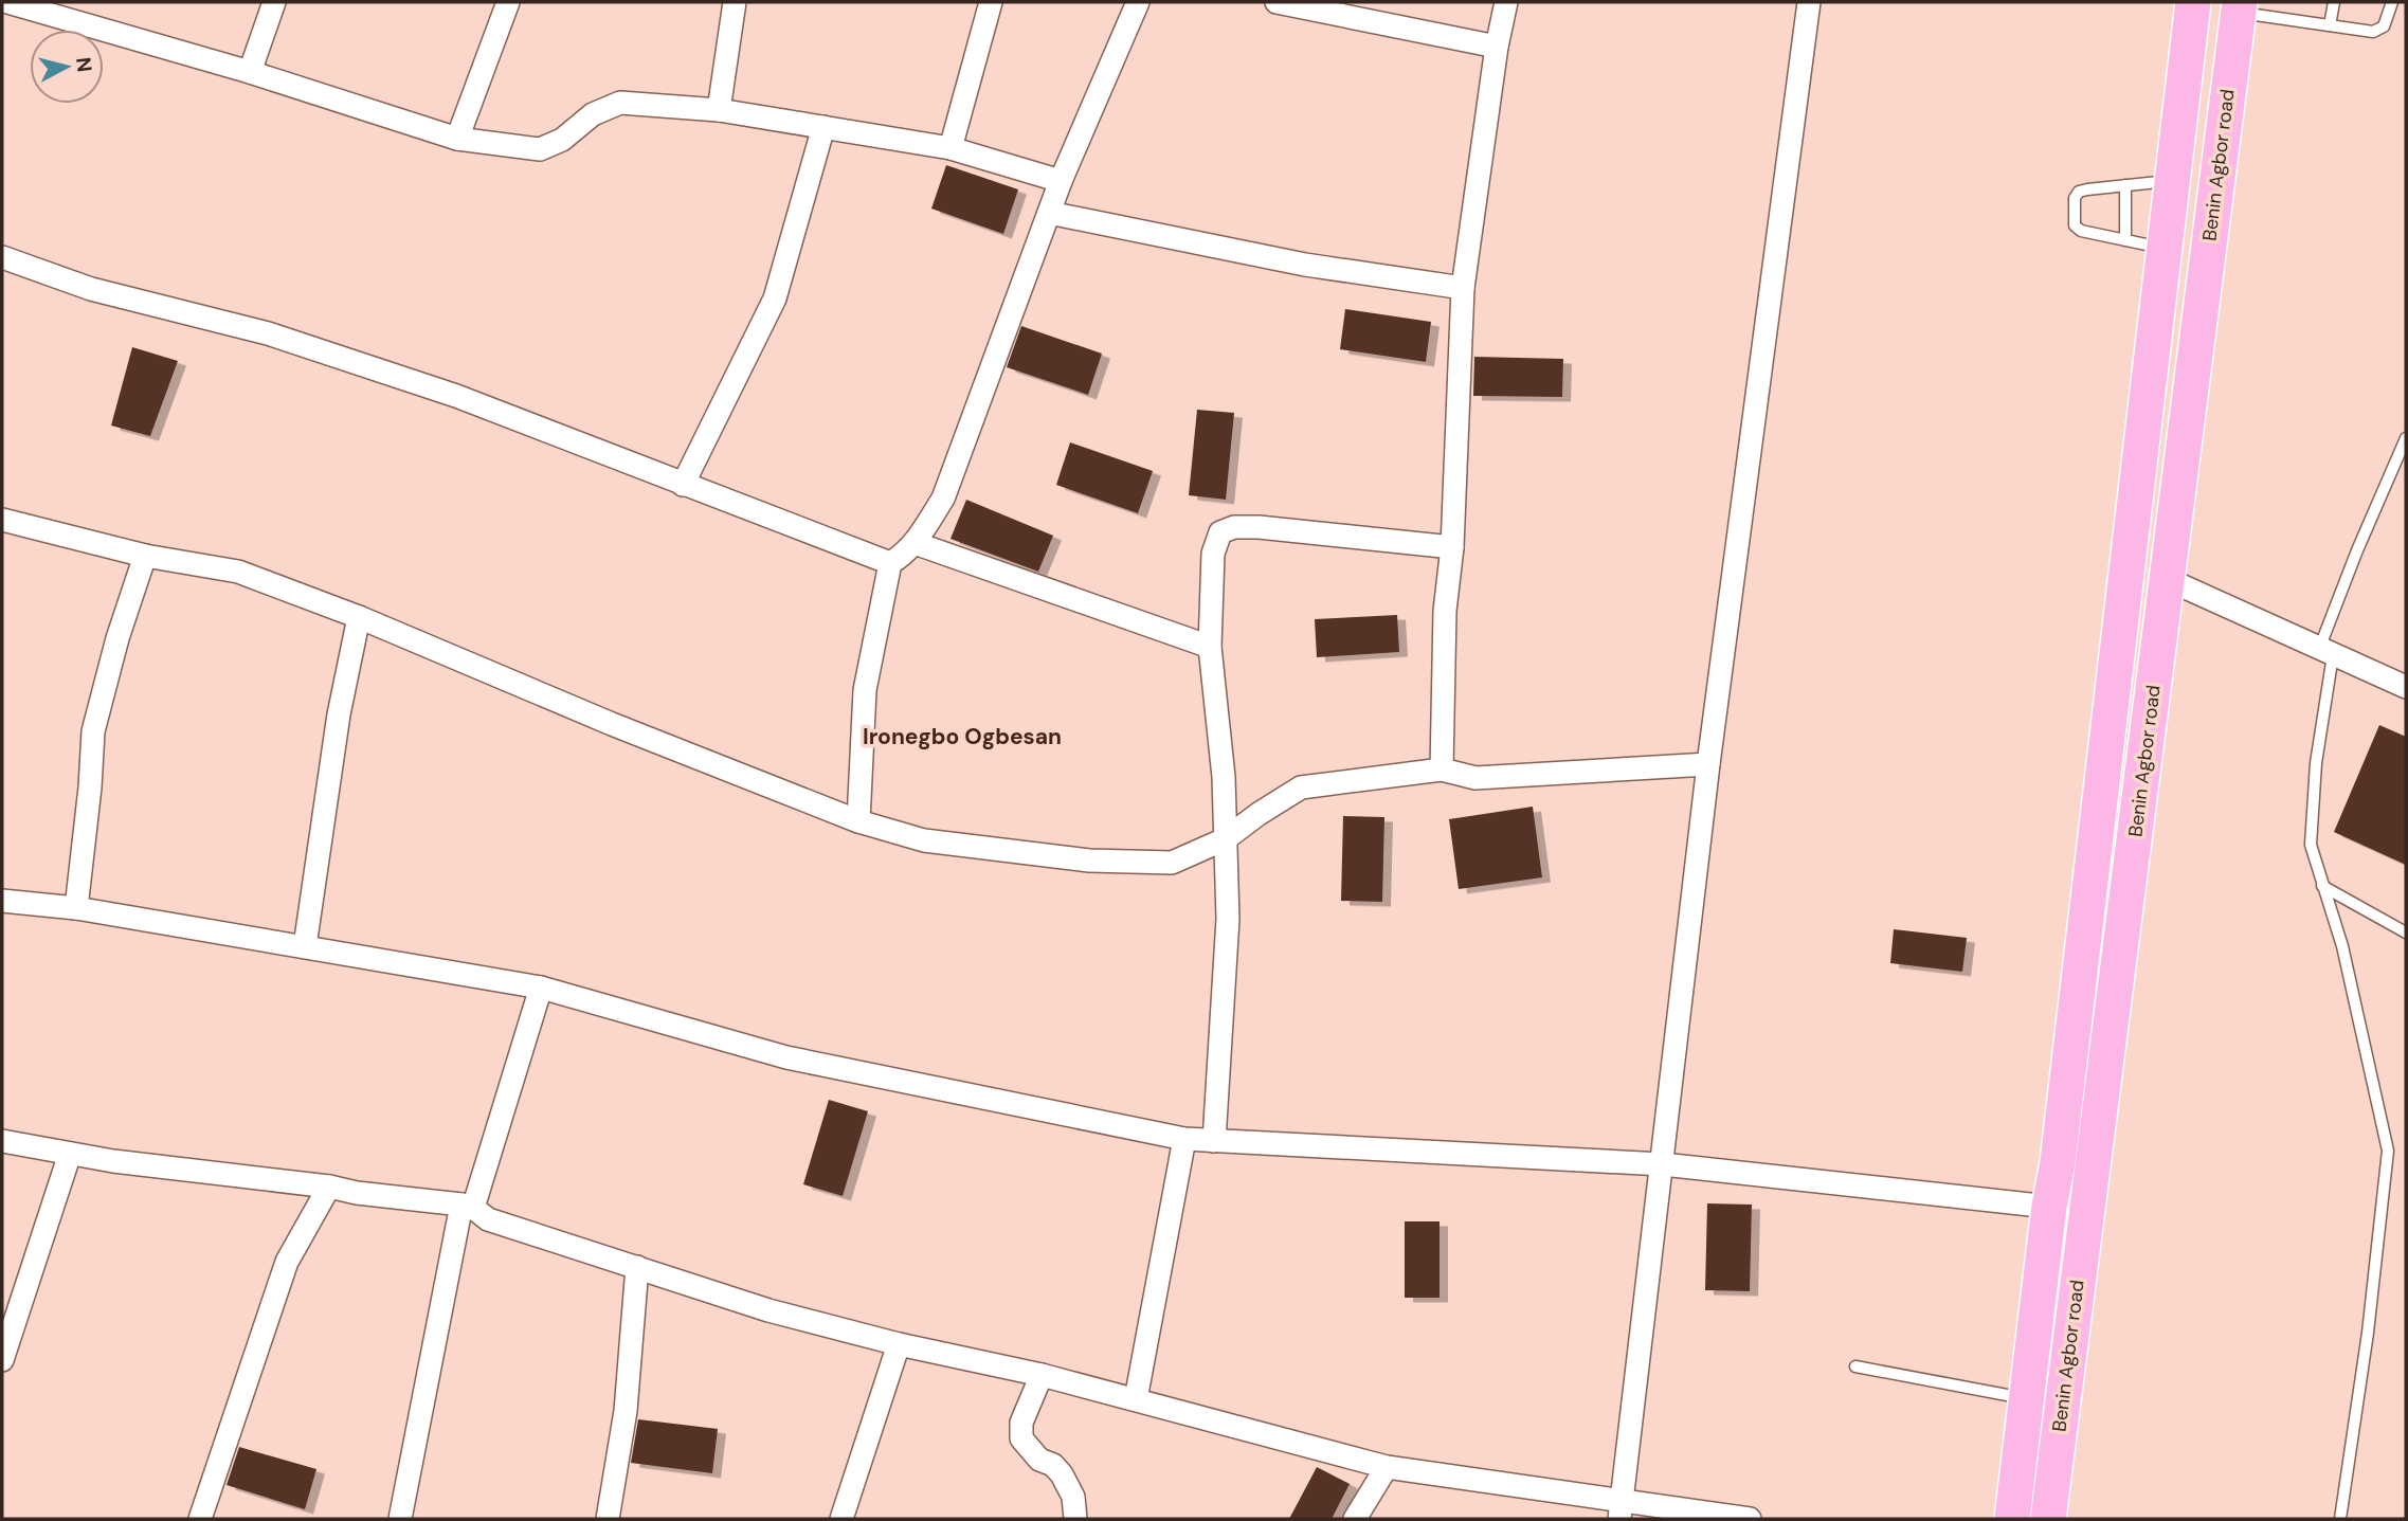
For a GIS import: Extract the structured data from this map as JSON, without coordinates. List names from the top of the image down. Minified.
{"streets":{"highway":["Benin Agbor road"]},"districts":["Ironegbo Ogbesan"],"north":"right"}
